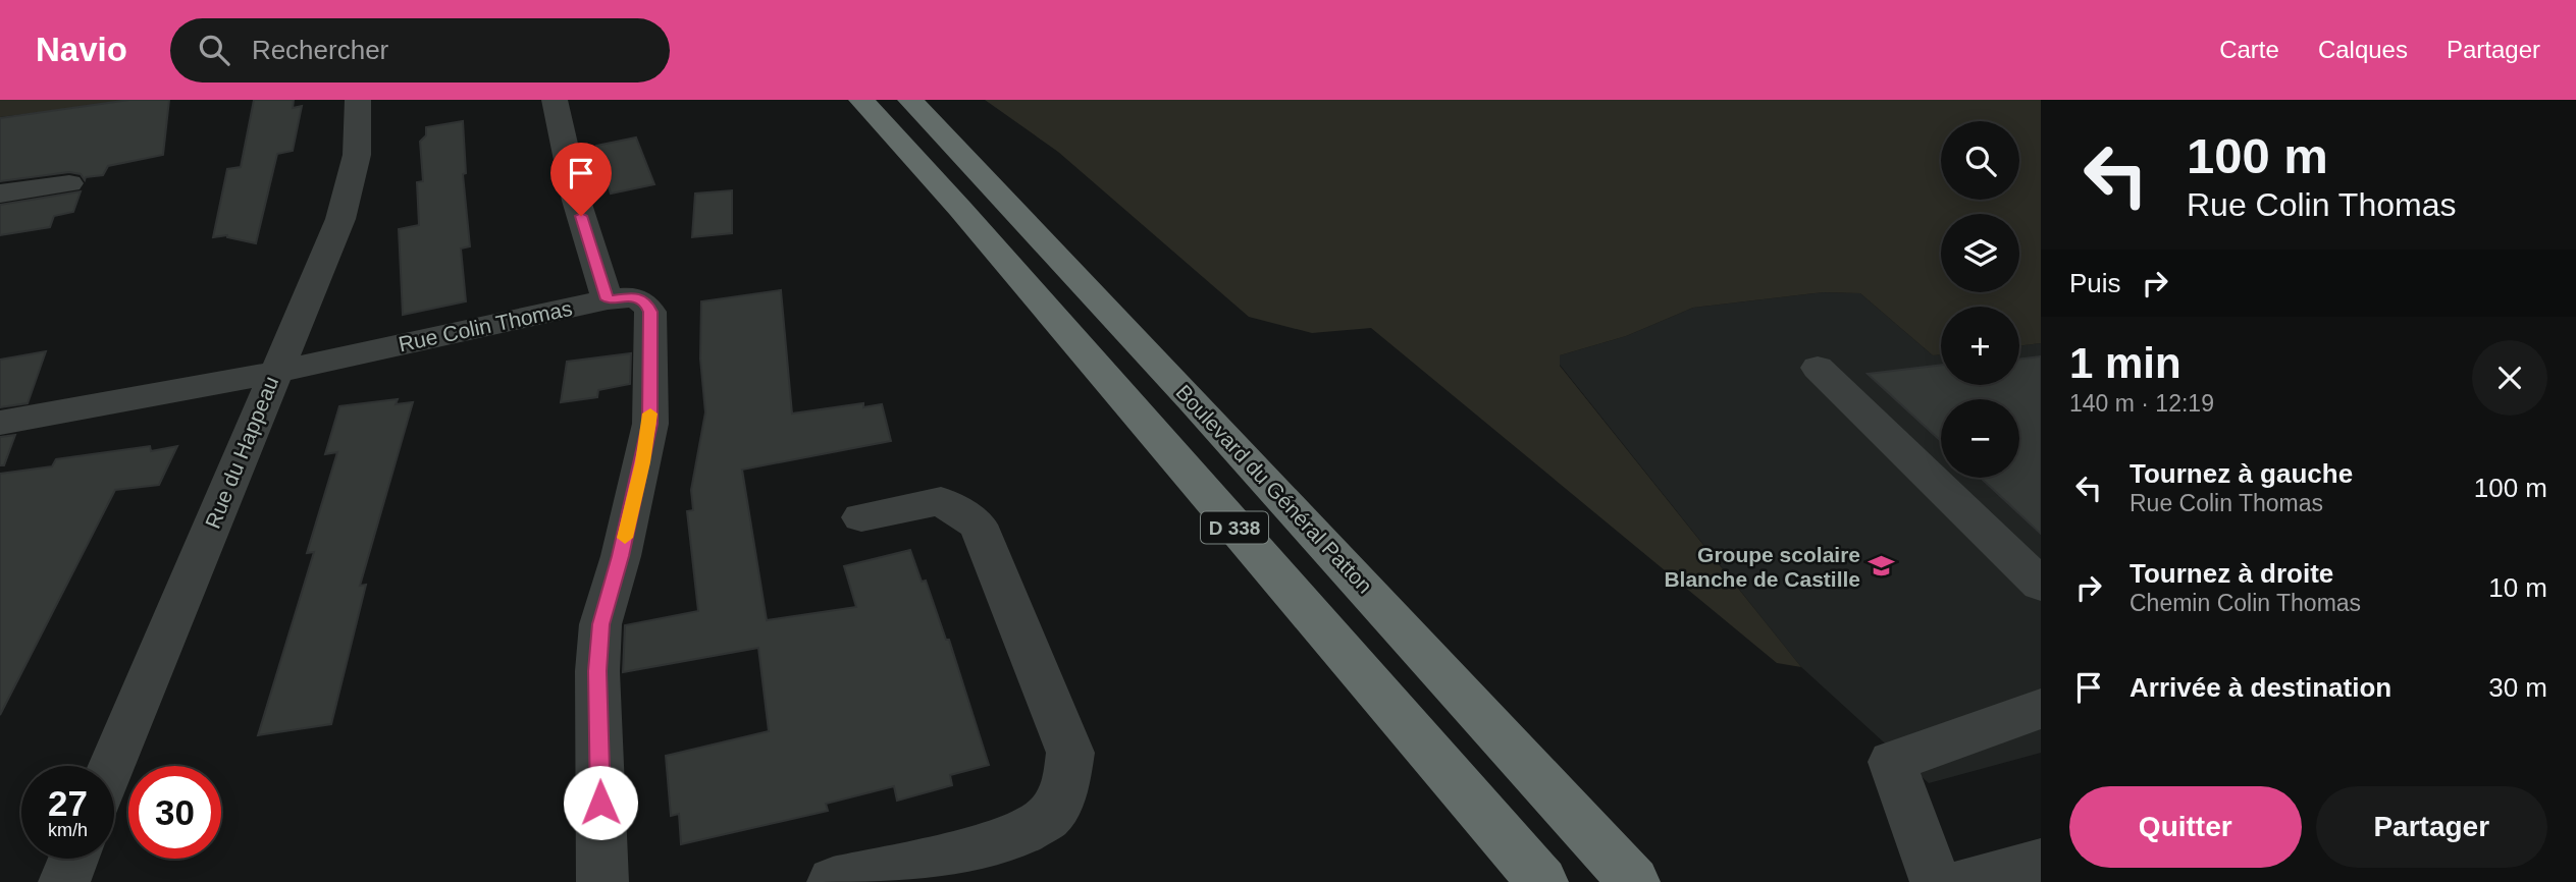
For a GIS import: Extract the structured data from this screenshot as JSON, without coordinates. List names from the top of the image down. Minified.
{"streets":{"highway":["Boulevard du Général Patton","D 338"],"street":["Rue Colin Thomas","Rue du Happeau"]},"crossings":[["Rue Colin Thomas","Rue du Happeau"]],"places":{"school or university":["Groupe scolaire Blanche de Castille"]},"page":{"header":"Navio","search":"Rechercher","nav":["Carte","Calques","Partager"],"turn":["100 m","Rue Colin Thomas"],"map_buttons":["+","−"],"then":"Puis","heading":["1 min","140 m · 12:19"],"list":[{"name":"Tournez à gauche","note":"Rue Colin Thomas","value":"100 m"},{"name":"Tournez à droite","note":"Chemin Colin Thomas","value":"10 m"},{"name":"Arrivée à destination","value":"30 m"}],"speed":"27 km/h","limit":"30","buttons":["Quitter","Partager"]}}
